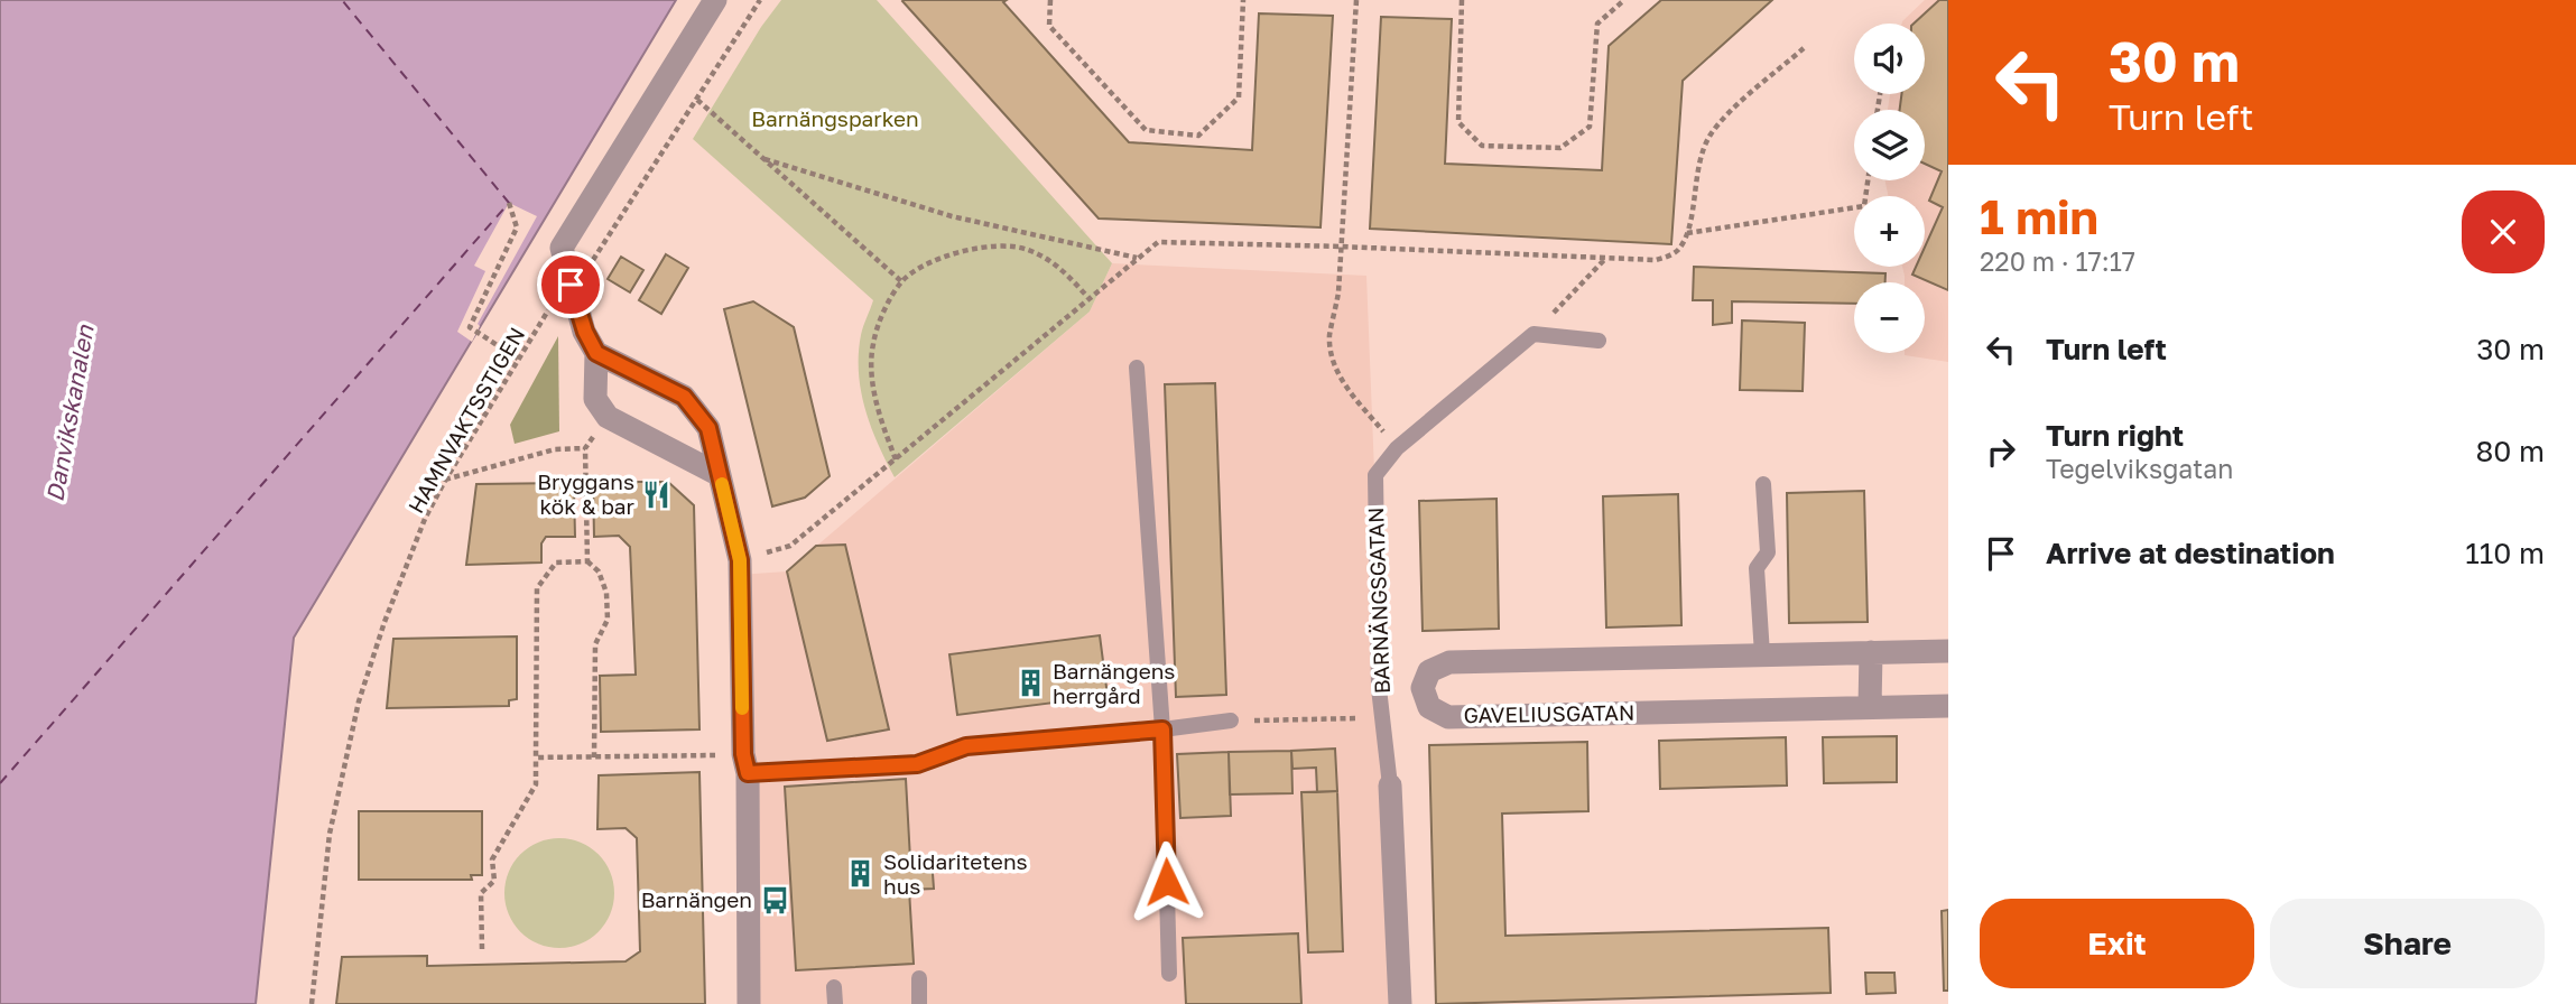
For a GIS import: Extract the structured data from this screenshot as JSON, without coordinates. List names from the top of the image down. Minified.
{"streets":{"street":["BARNÄNGSGATAN","GAVELIUSGATAN"],"path":["HAMNVAKTSSTIGEN"]},"water":["Danvikskanalen"],"parks":["Barnängsparken"],"places":{"restaurant":["Bryggans kök & bar"],"building":["Barnängens herrgård","Solidaritetens hus"],"bus stop":["Barnängen"]},"page":{"turn":["30 m","Turn left"],"map_buttons":["+","−"],"heading":["1 min","220 m · 17:17"],"list":[{"name":"Turn left","value":"30 m"},{"name":"Turn right","note":"Tegelviksgatan","value":"80 m"},{"name":"Arrive at destination","value":"110 m"}],"buttons":["Exit","Share"]}}
